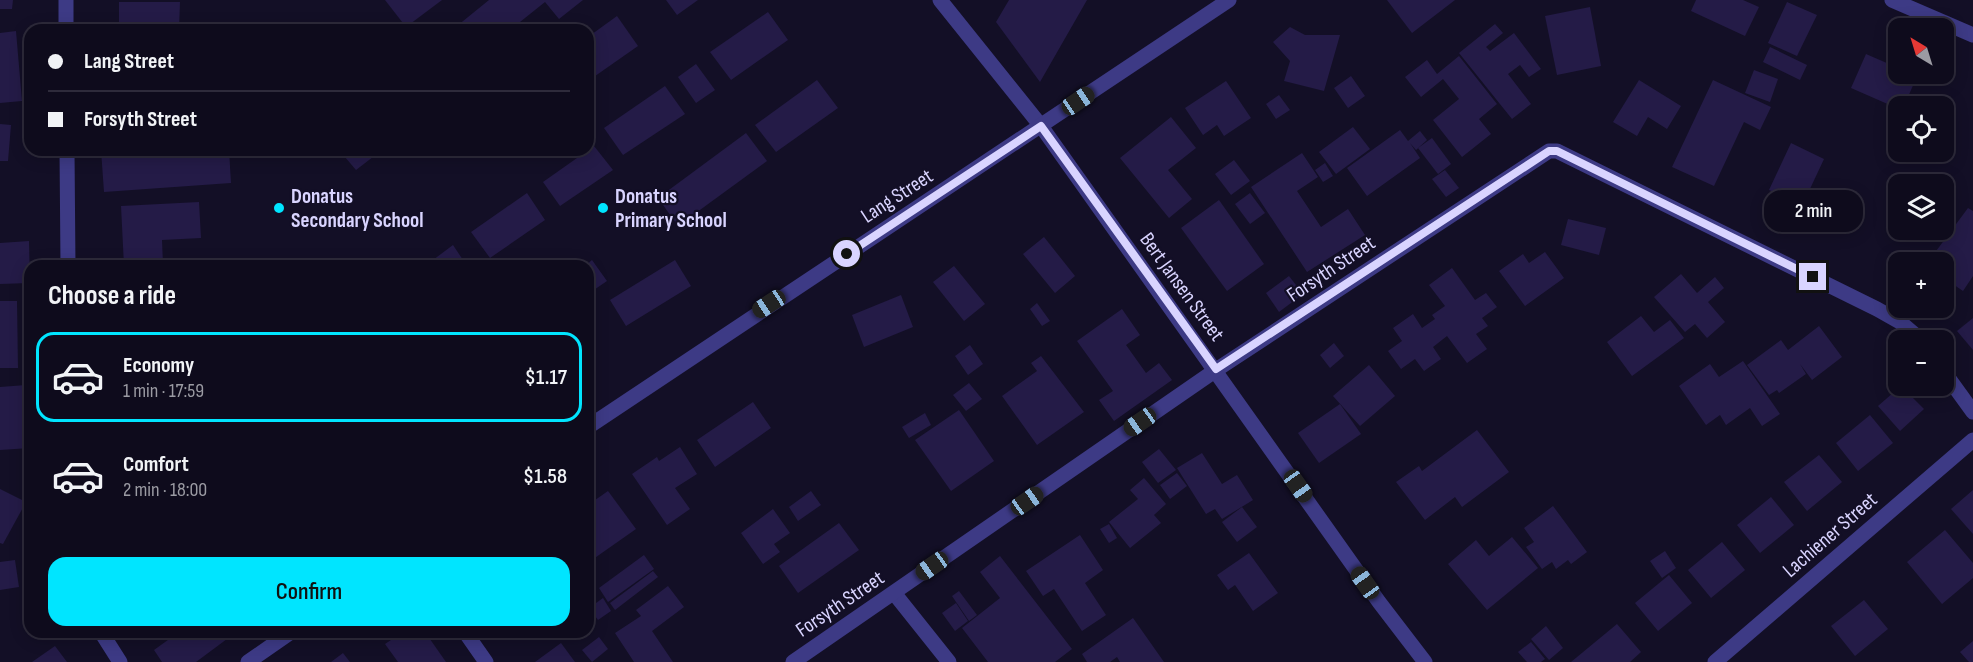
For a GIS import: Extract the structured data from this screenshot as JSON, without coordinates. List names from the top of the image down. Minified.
{"streets":{"street":["Lang Street","Forsyth Street","Bert Jansen Street","Lachiener Street"]},"crossings":[["Lang Street","Bert Jansen Street"],["Forsyth Street","Bert Jansen Street"]],"places":["Donatus Secondary School","Donatus Primary School"],"north":"top left","page":{"map_buttons":["+","−"],"banner":["Lang Street","Forsyth Street"],"bubble":"2 min","heading":"Choose a ride","list":[{"name":"Economy","note":"1 min · 17:59","value":"$1.17"},{"name":"Comfort","note":"2 min · 18:00","value":"$1.58"}],"buttons":"Confirm"}}
